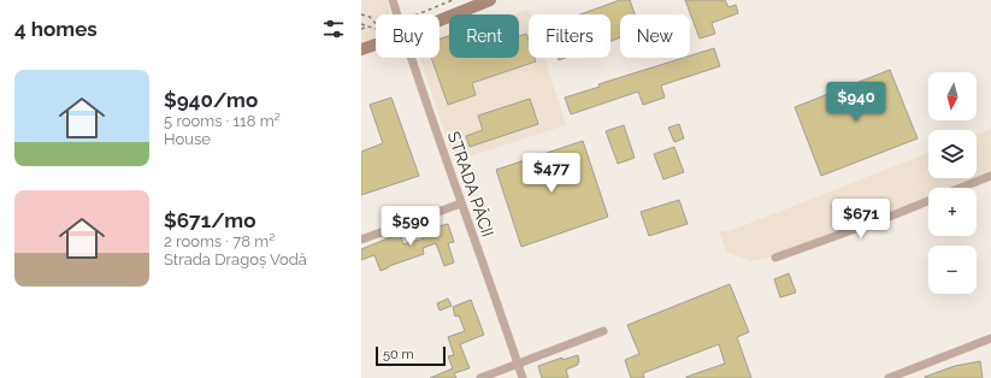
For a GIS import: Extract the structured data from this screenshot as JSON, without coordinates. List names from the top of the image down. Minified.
{"streets":{"street":["STRADA PĂCII"]},"scale_bar":"50 m","north":"bottom","page":{"heading":"4 homes","chip":["Buy","Rent","Filters","New"],"list":[{"name":"$940/mo","note":"5 rooms · 118 m² · House"},{"name":"$671/mo","note":"2 rooms · 78 m² · Strada Dragoș Vodă"}],"map_buttons":["+","−"],"price":["$940","$477","$671","$590"],"scale":"50 m"}}
